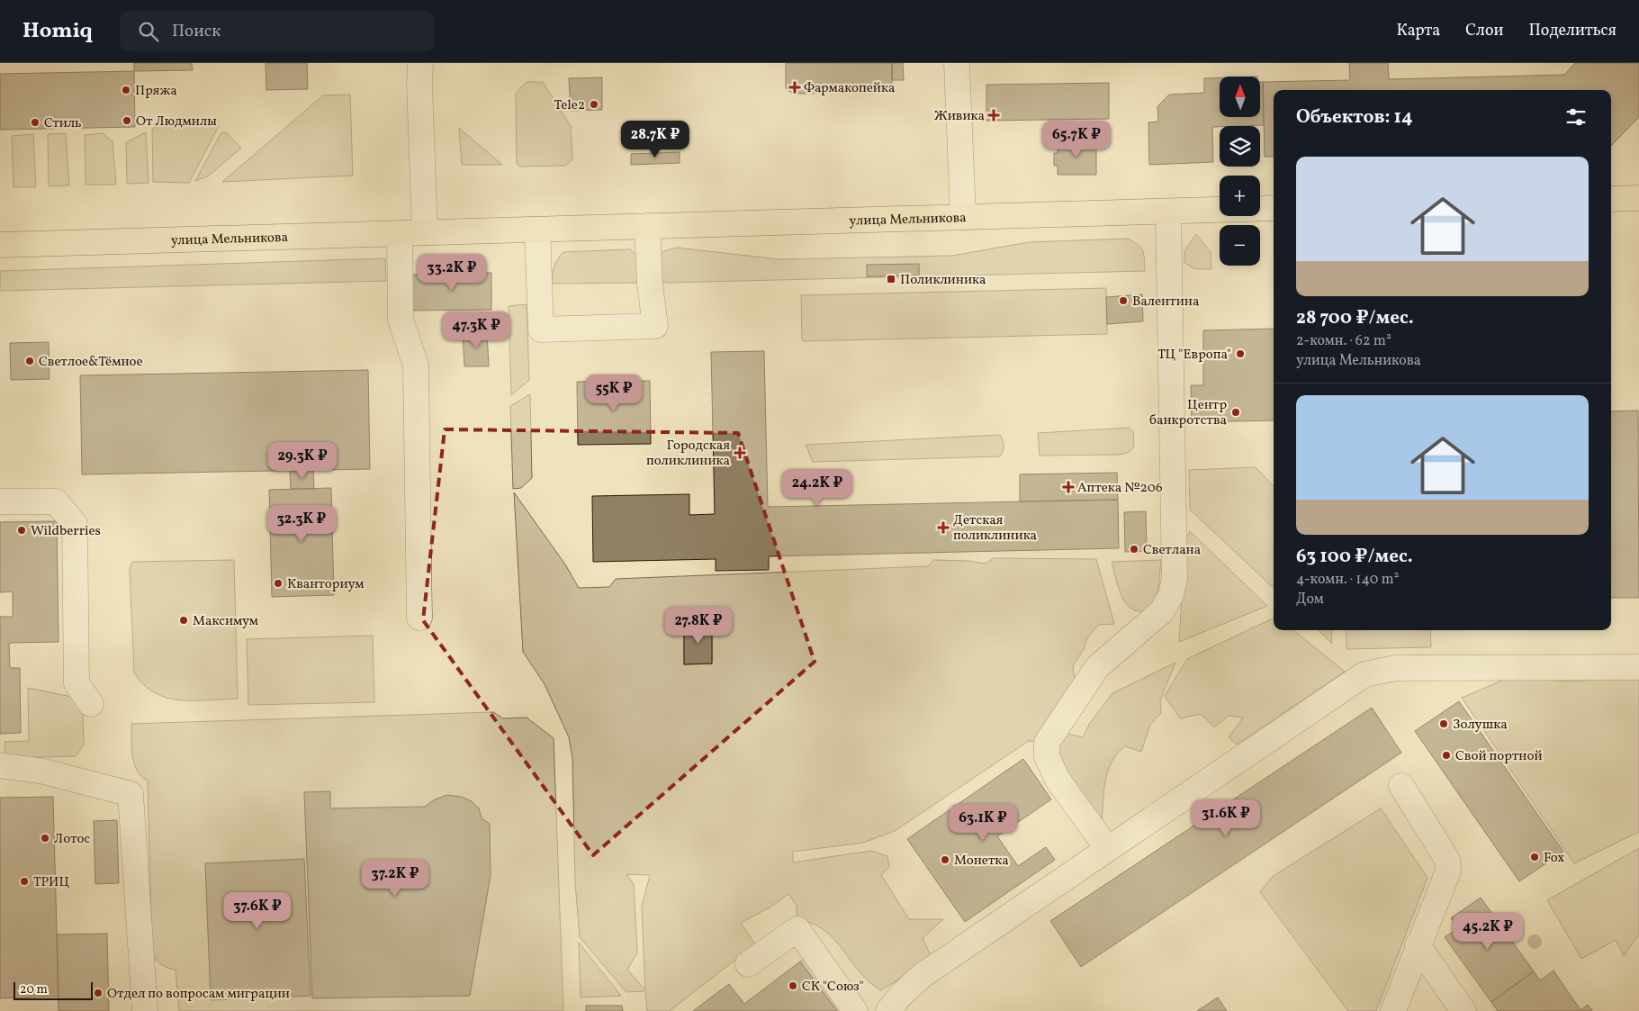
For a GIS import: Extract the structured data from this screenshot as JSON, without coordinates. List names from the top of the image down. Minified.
{"streets":{"main road":["улица Мельникова"]},"places":{"health":["Фармакопейка","Живика","Городская поликлиника","Аптека №206","Детская поликлиника"],"other":["Пряжа","Tele2","От Людмилы","Стиль","Валентина","ТЦ \"Европа\"","Светлое&Тёмное","Центр банкротства","Wildberries","Светлана","Кванториум","Максимум","Золушка","Свой портной","Лотос","Fox","Монетка","ТРИЦ","СК \"Союз\"","Отдел по вопросам миграции"],"transit":["Поликлиника"]},"scale_bar":"20 m","north":"top","page":{"header":"Homiq","search":"Поиск","nav":["Карта","Слои","Поделиться"],"map_buttons":["+","−"],"heading":"Объектов: 14","price":["28.7K ₽","65.7K ₽","33.2K ₽","47.3K ₽","55K ₽","29.3K ₽","24.2K ₽","32.3K ₽","27.8K ₽","31.6K ₽","63.1K ₽","37.2K ₽","37.6K ₽","45.2K ₽"],"list":[{"name":"28 700 ₽/мес.","note":"2-комн. · 62 m² · улица Мельникова"},{"name":"63 100 ₽/мес.","note":"4-комн. · 140 m² · Дом"}],"scale":"20 m"}}
